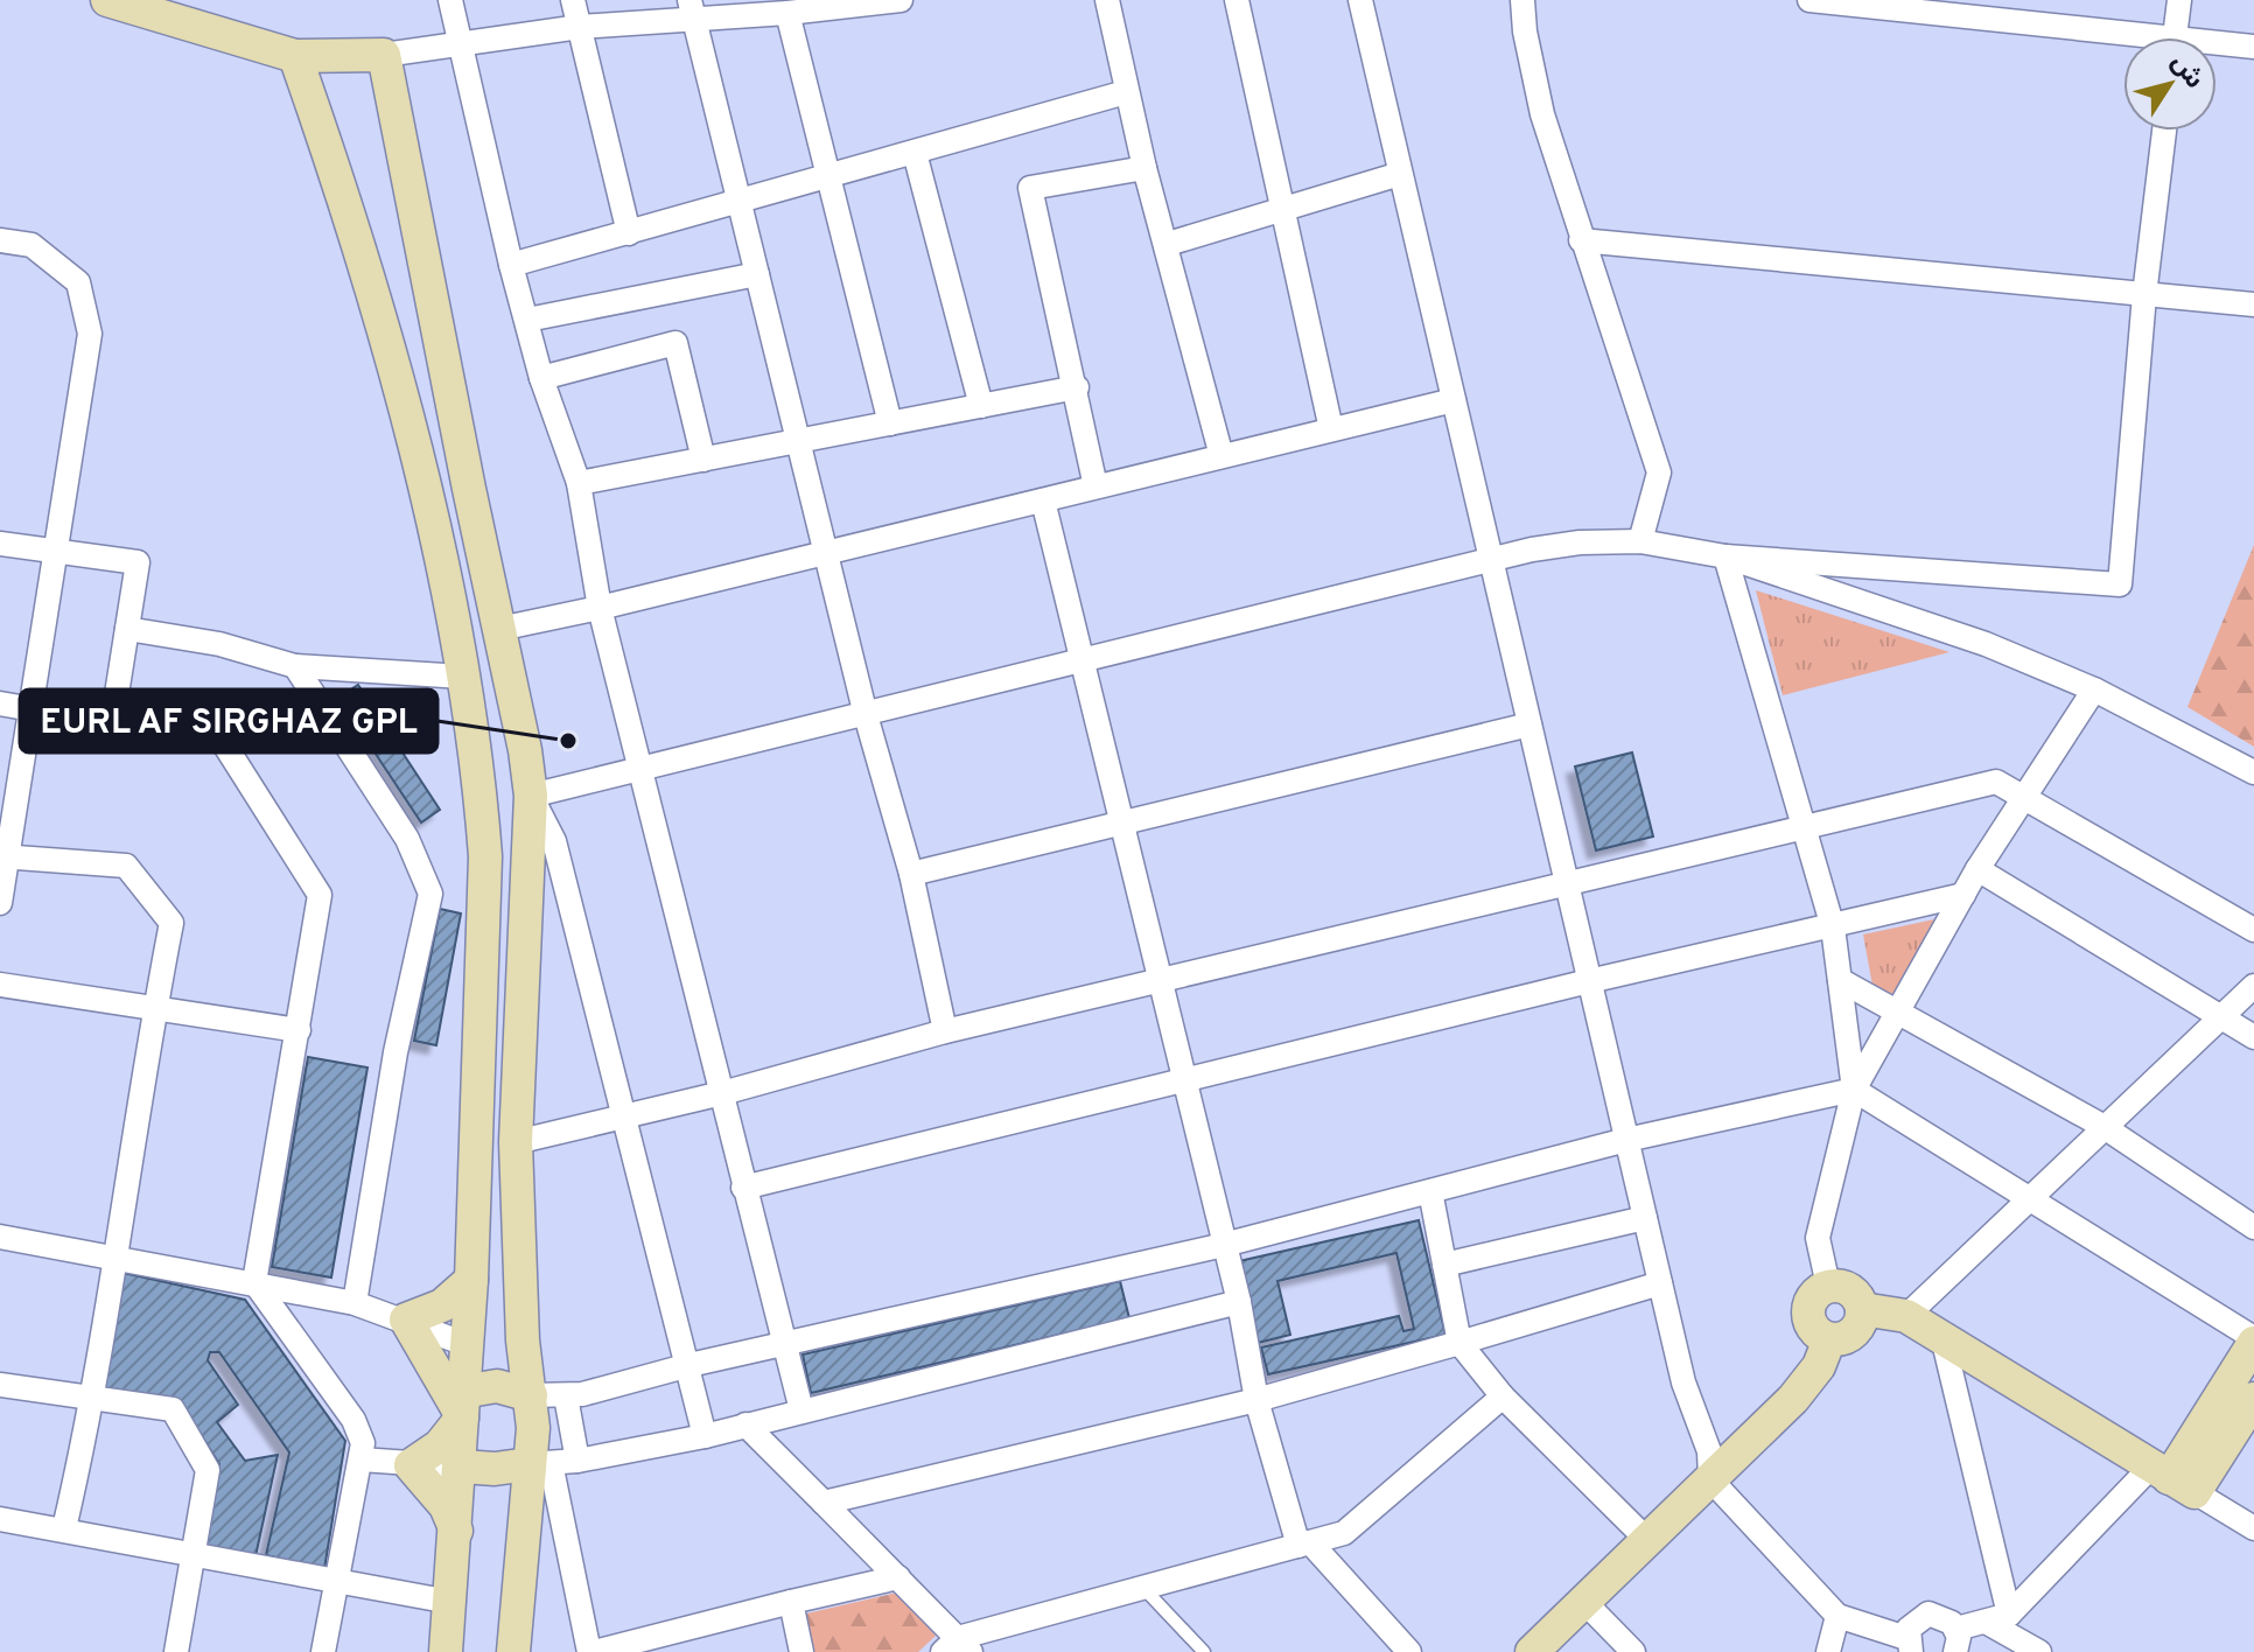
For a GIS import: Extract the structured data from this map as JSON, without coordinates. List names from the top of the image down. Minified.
{"places":["EURL AF SIRGHAZ GPL"],"north":"top right"}
